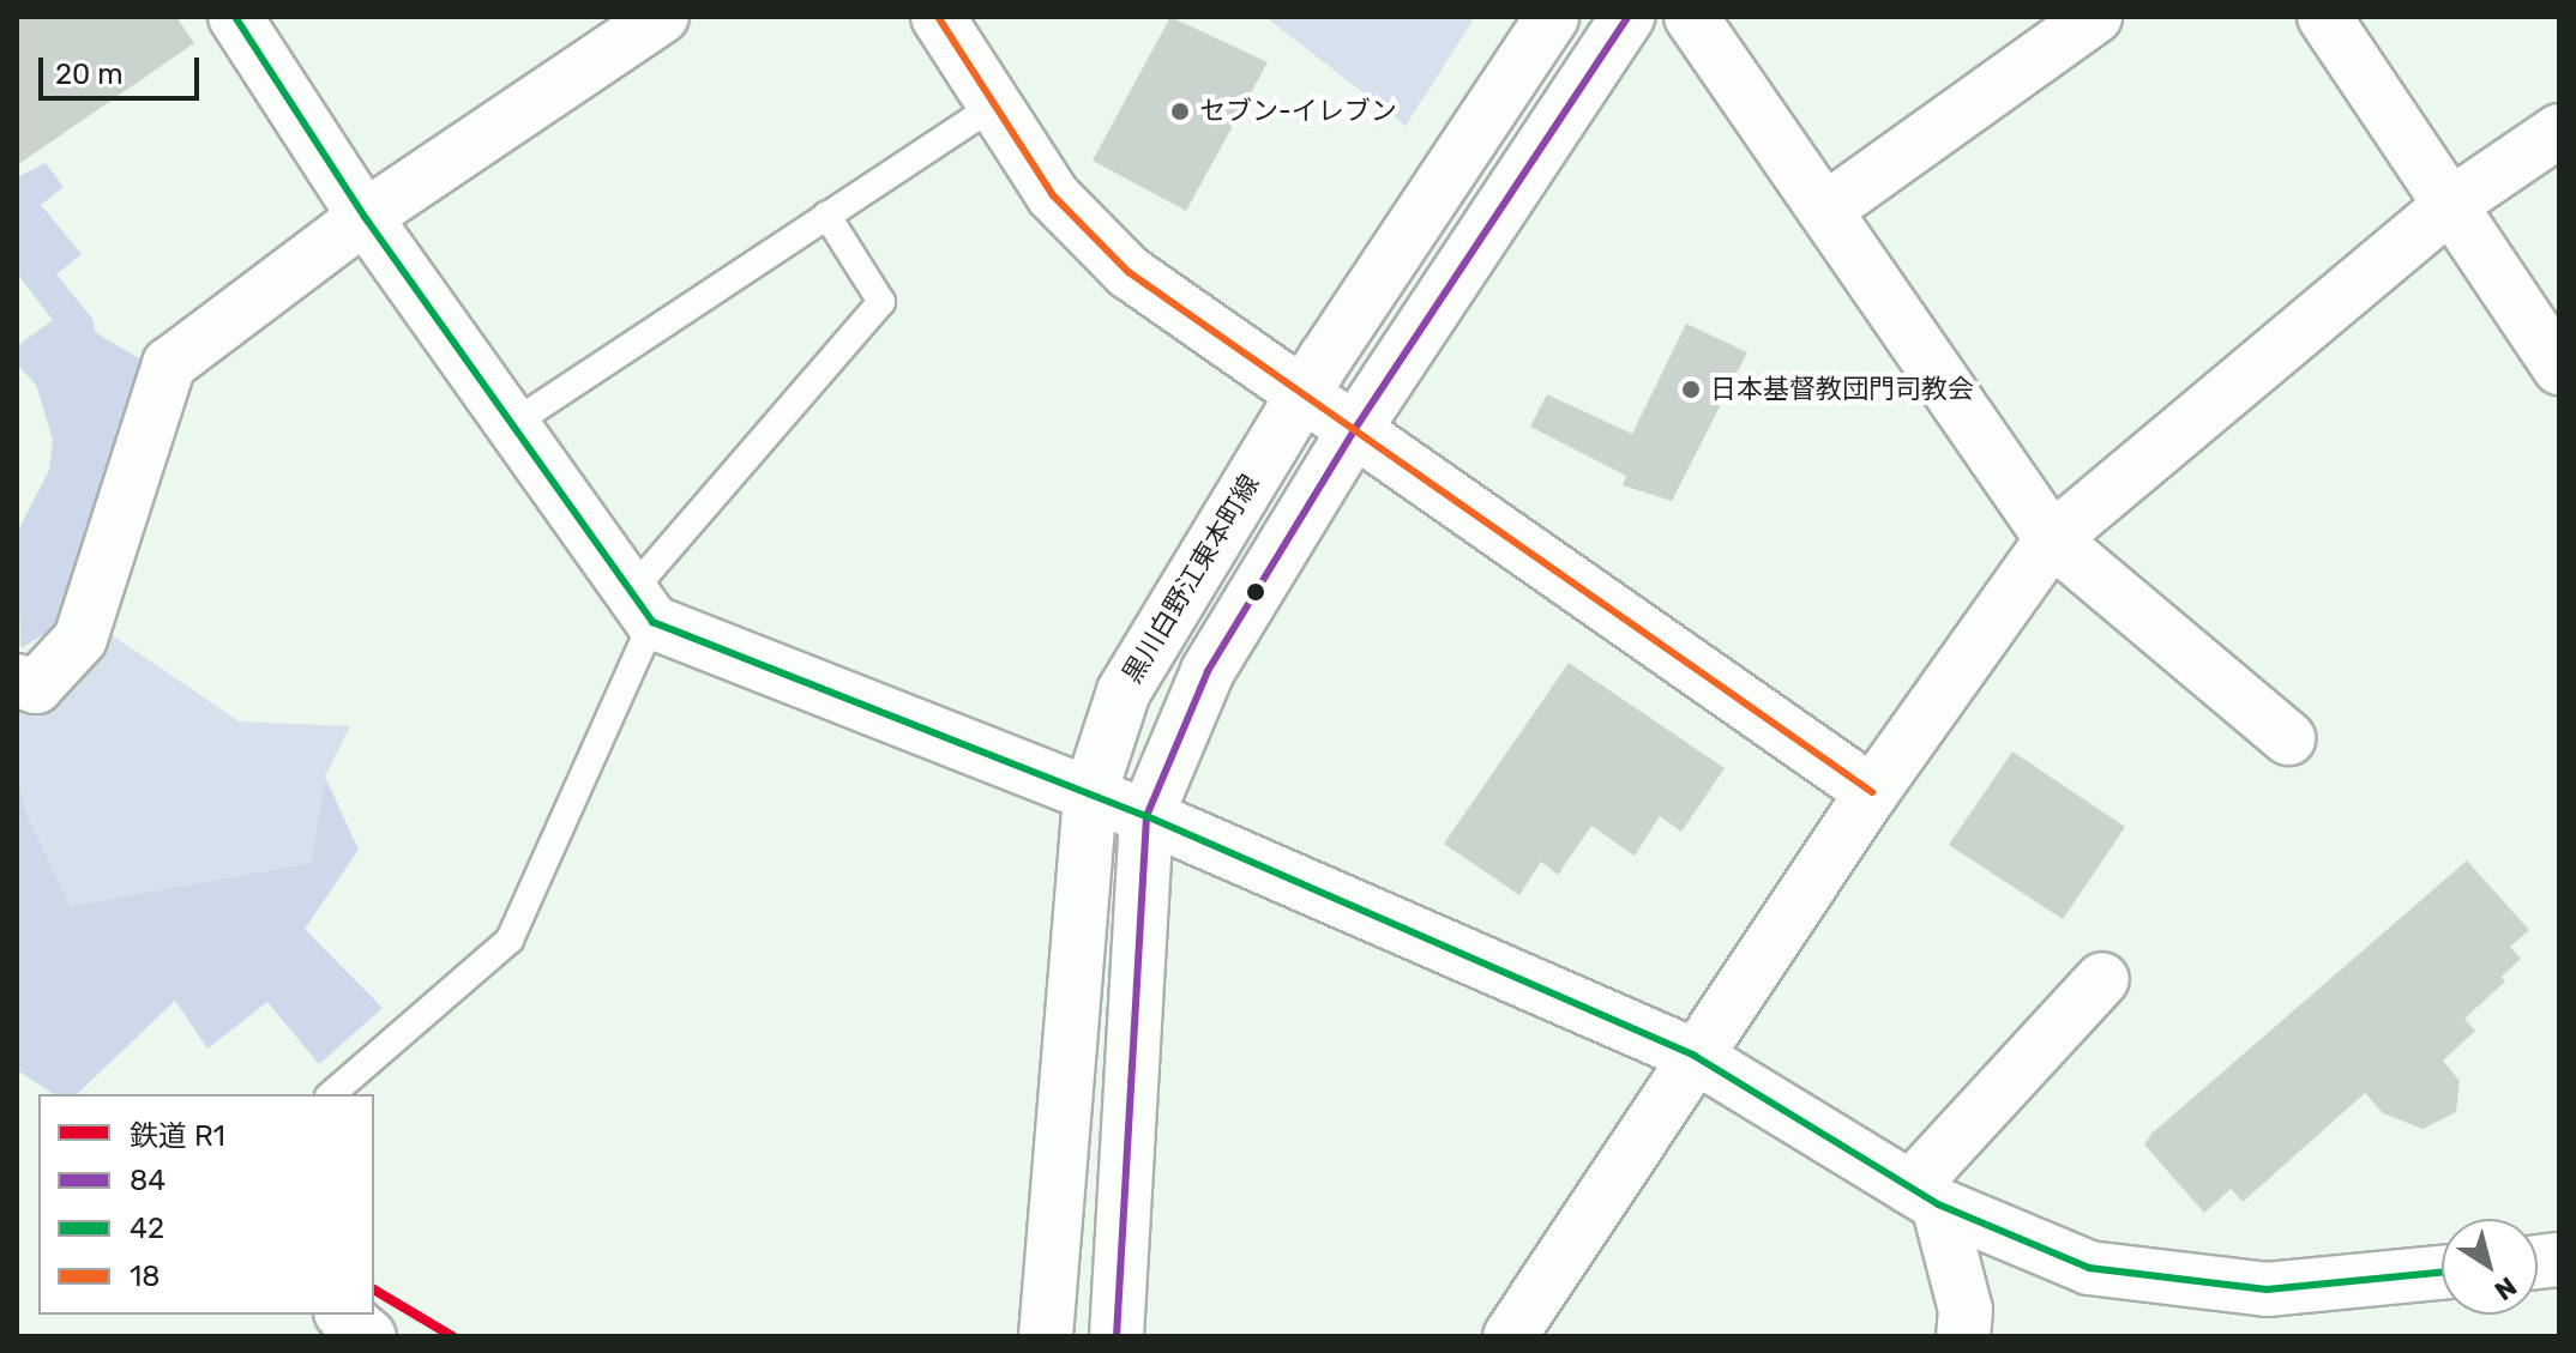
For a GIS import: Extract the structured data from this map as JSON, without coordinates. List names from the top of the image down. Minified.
{"streets":{"street":["黒川白野江東本町線"]},"places":["セブン-イレブン","日本基督教団門司教会"],"lines":["transit line 84","transit line 42","transit line 18","rail line R1"],"legend":["鉄道 R1","84","42","18"],"scale_bar":"20 m","north":"bottom right"}
